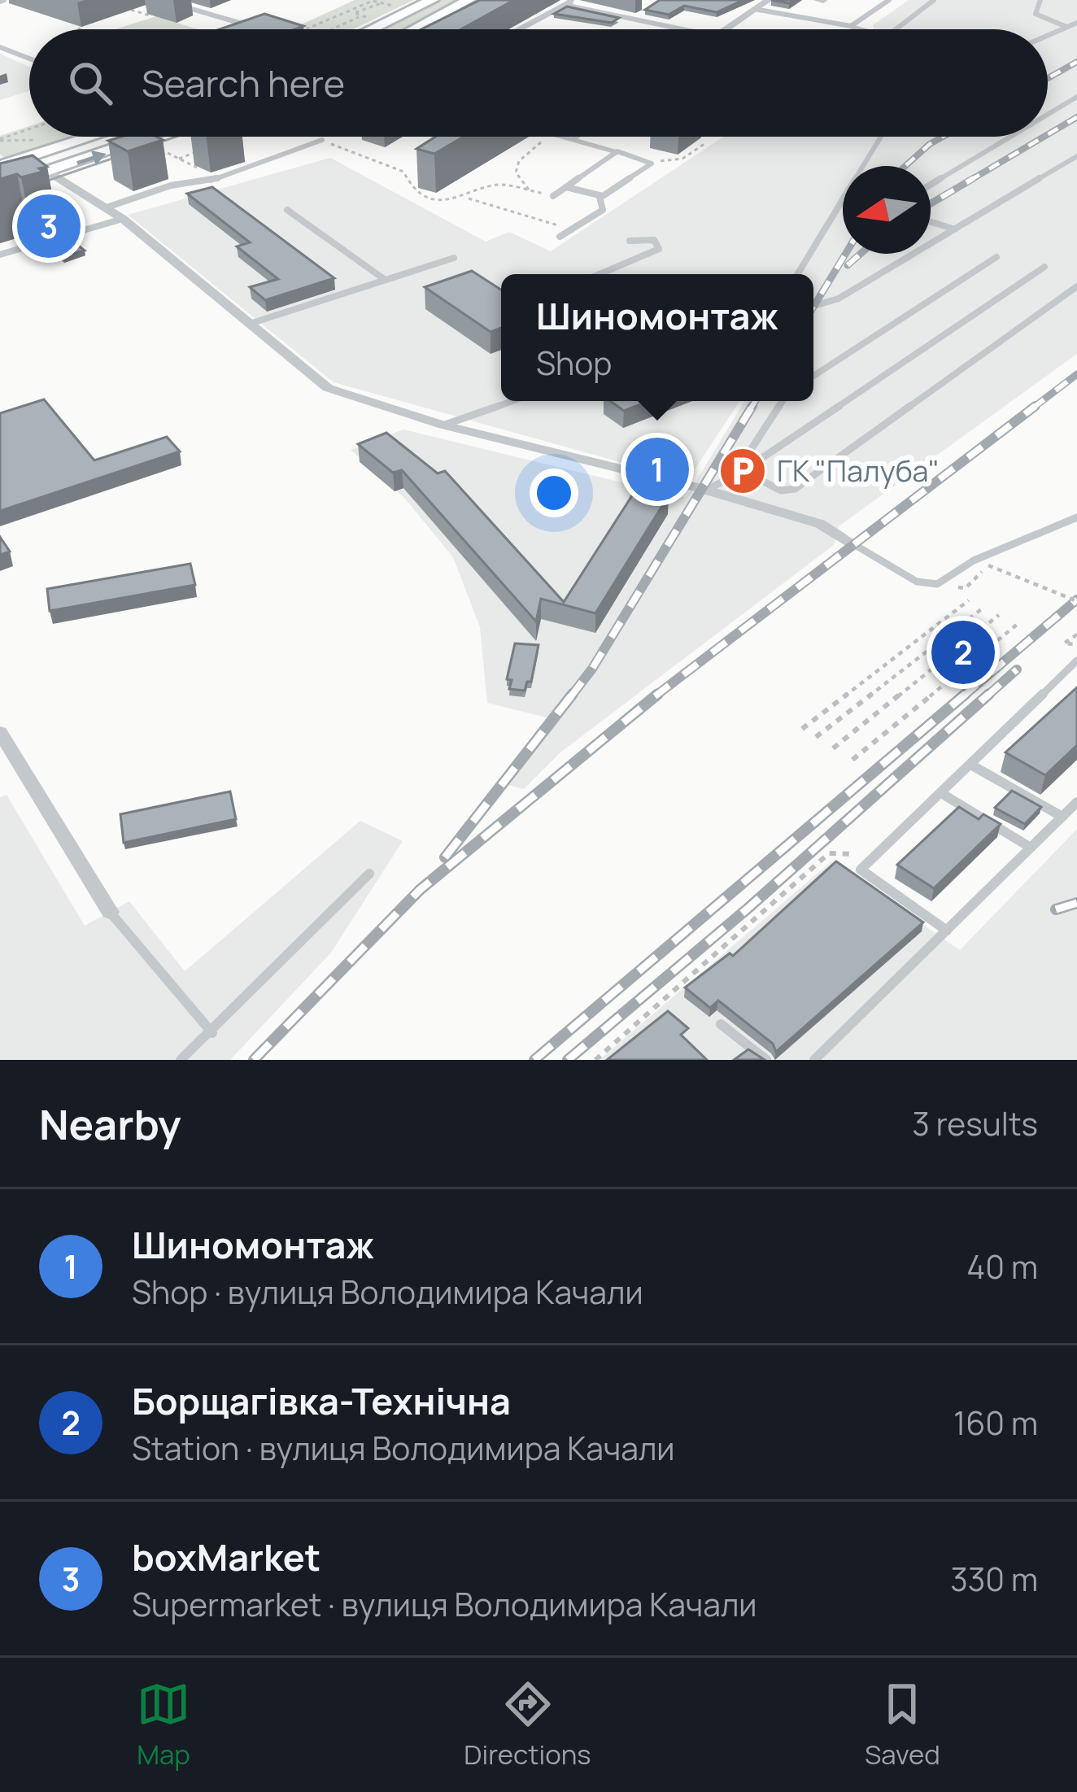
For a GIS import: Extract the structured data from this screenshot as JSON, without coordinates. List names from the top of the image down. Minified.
{"places":{"parking":["ГК \"Палуба\""]},"north":"left","page":{"search":"Search here","pins":["3","1","2"],"popup":["Шиномонтаж","Shop"],"heading":["Nearby","3 results"],"list":[{"mark":"1","name":"Шиномонтаж","note":"Shop · вулиця Володимира Качали","value":"40 m"},{"mark":"2","name":"Борщагівка-Технічна","note":"Station · вулиця Володимира Качали","value":"160 m"},{"mark":"3","name":"boxMarket","note":"Supermarket · вулиця Володимира Качали","value":"330 m"}],"nav":["Map","Directions","Saved"]}}
